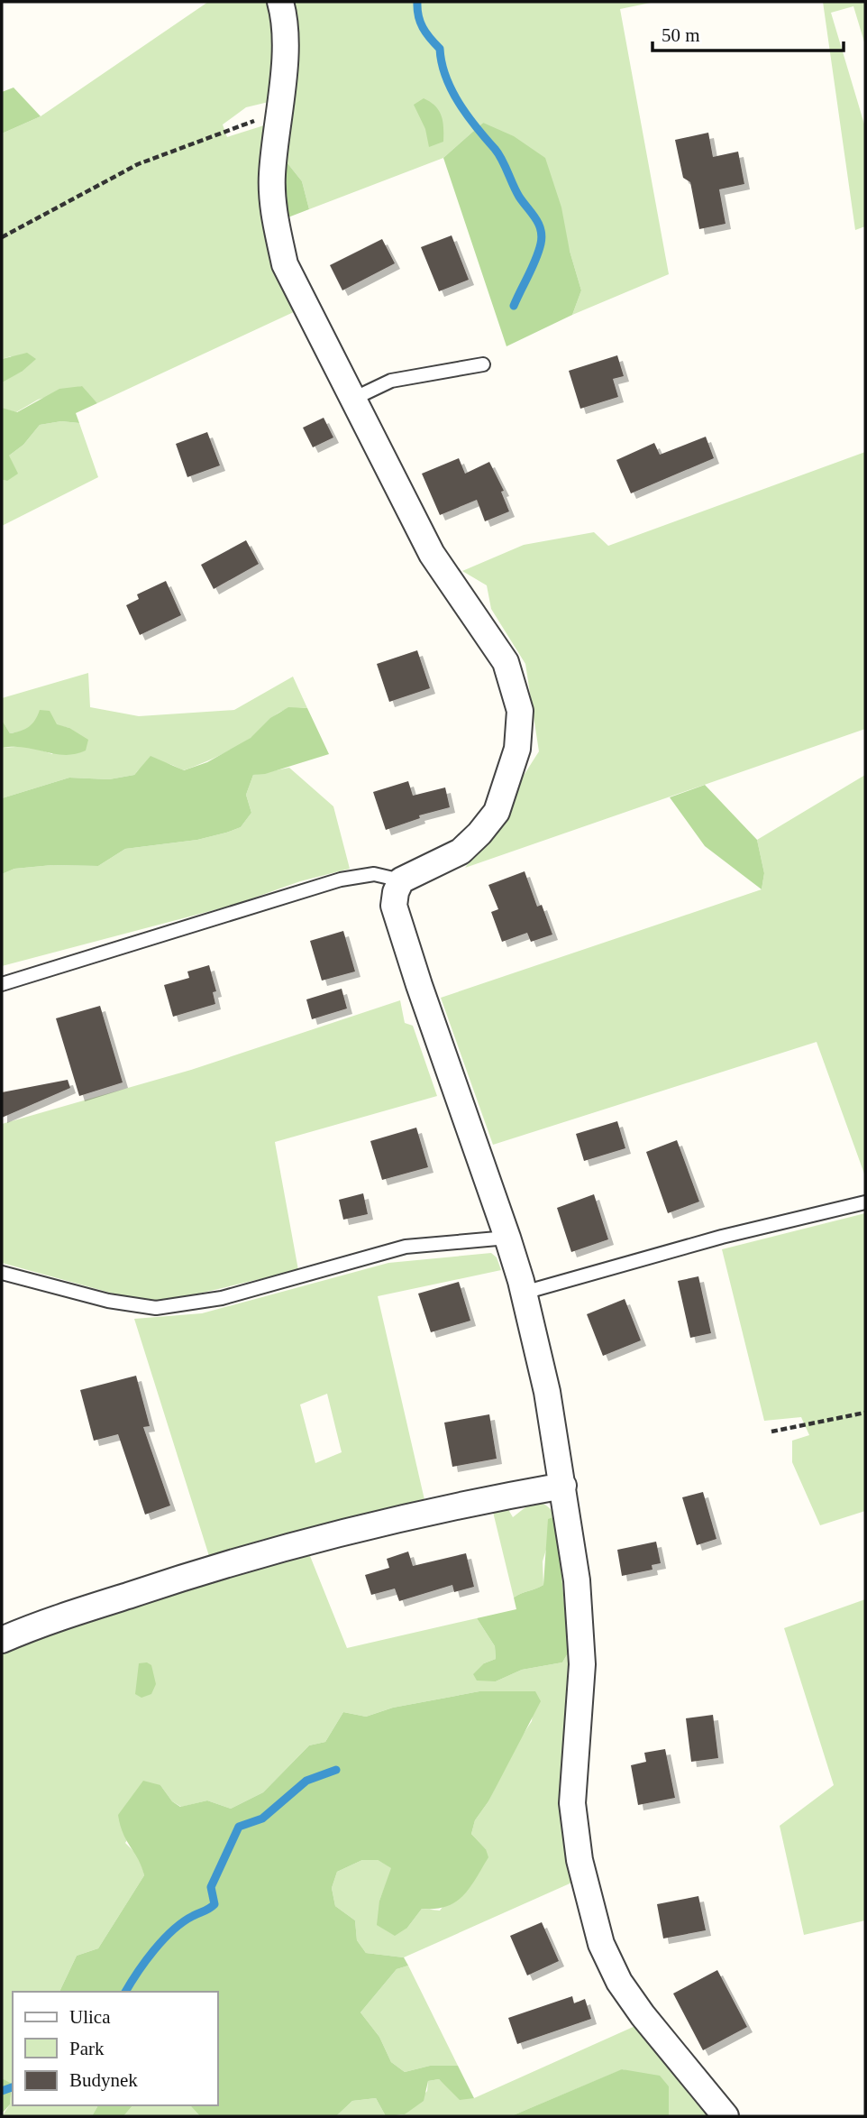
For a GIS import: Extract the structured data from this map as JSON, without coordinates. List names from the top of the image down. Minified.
{"legend":["Ulica","Park","Budynek"],"scale_bar":"50 m"}
